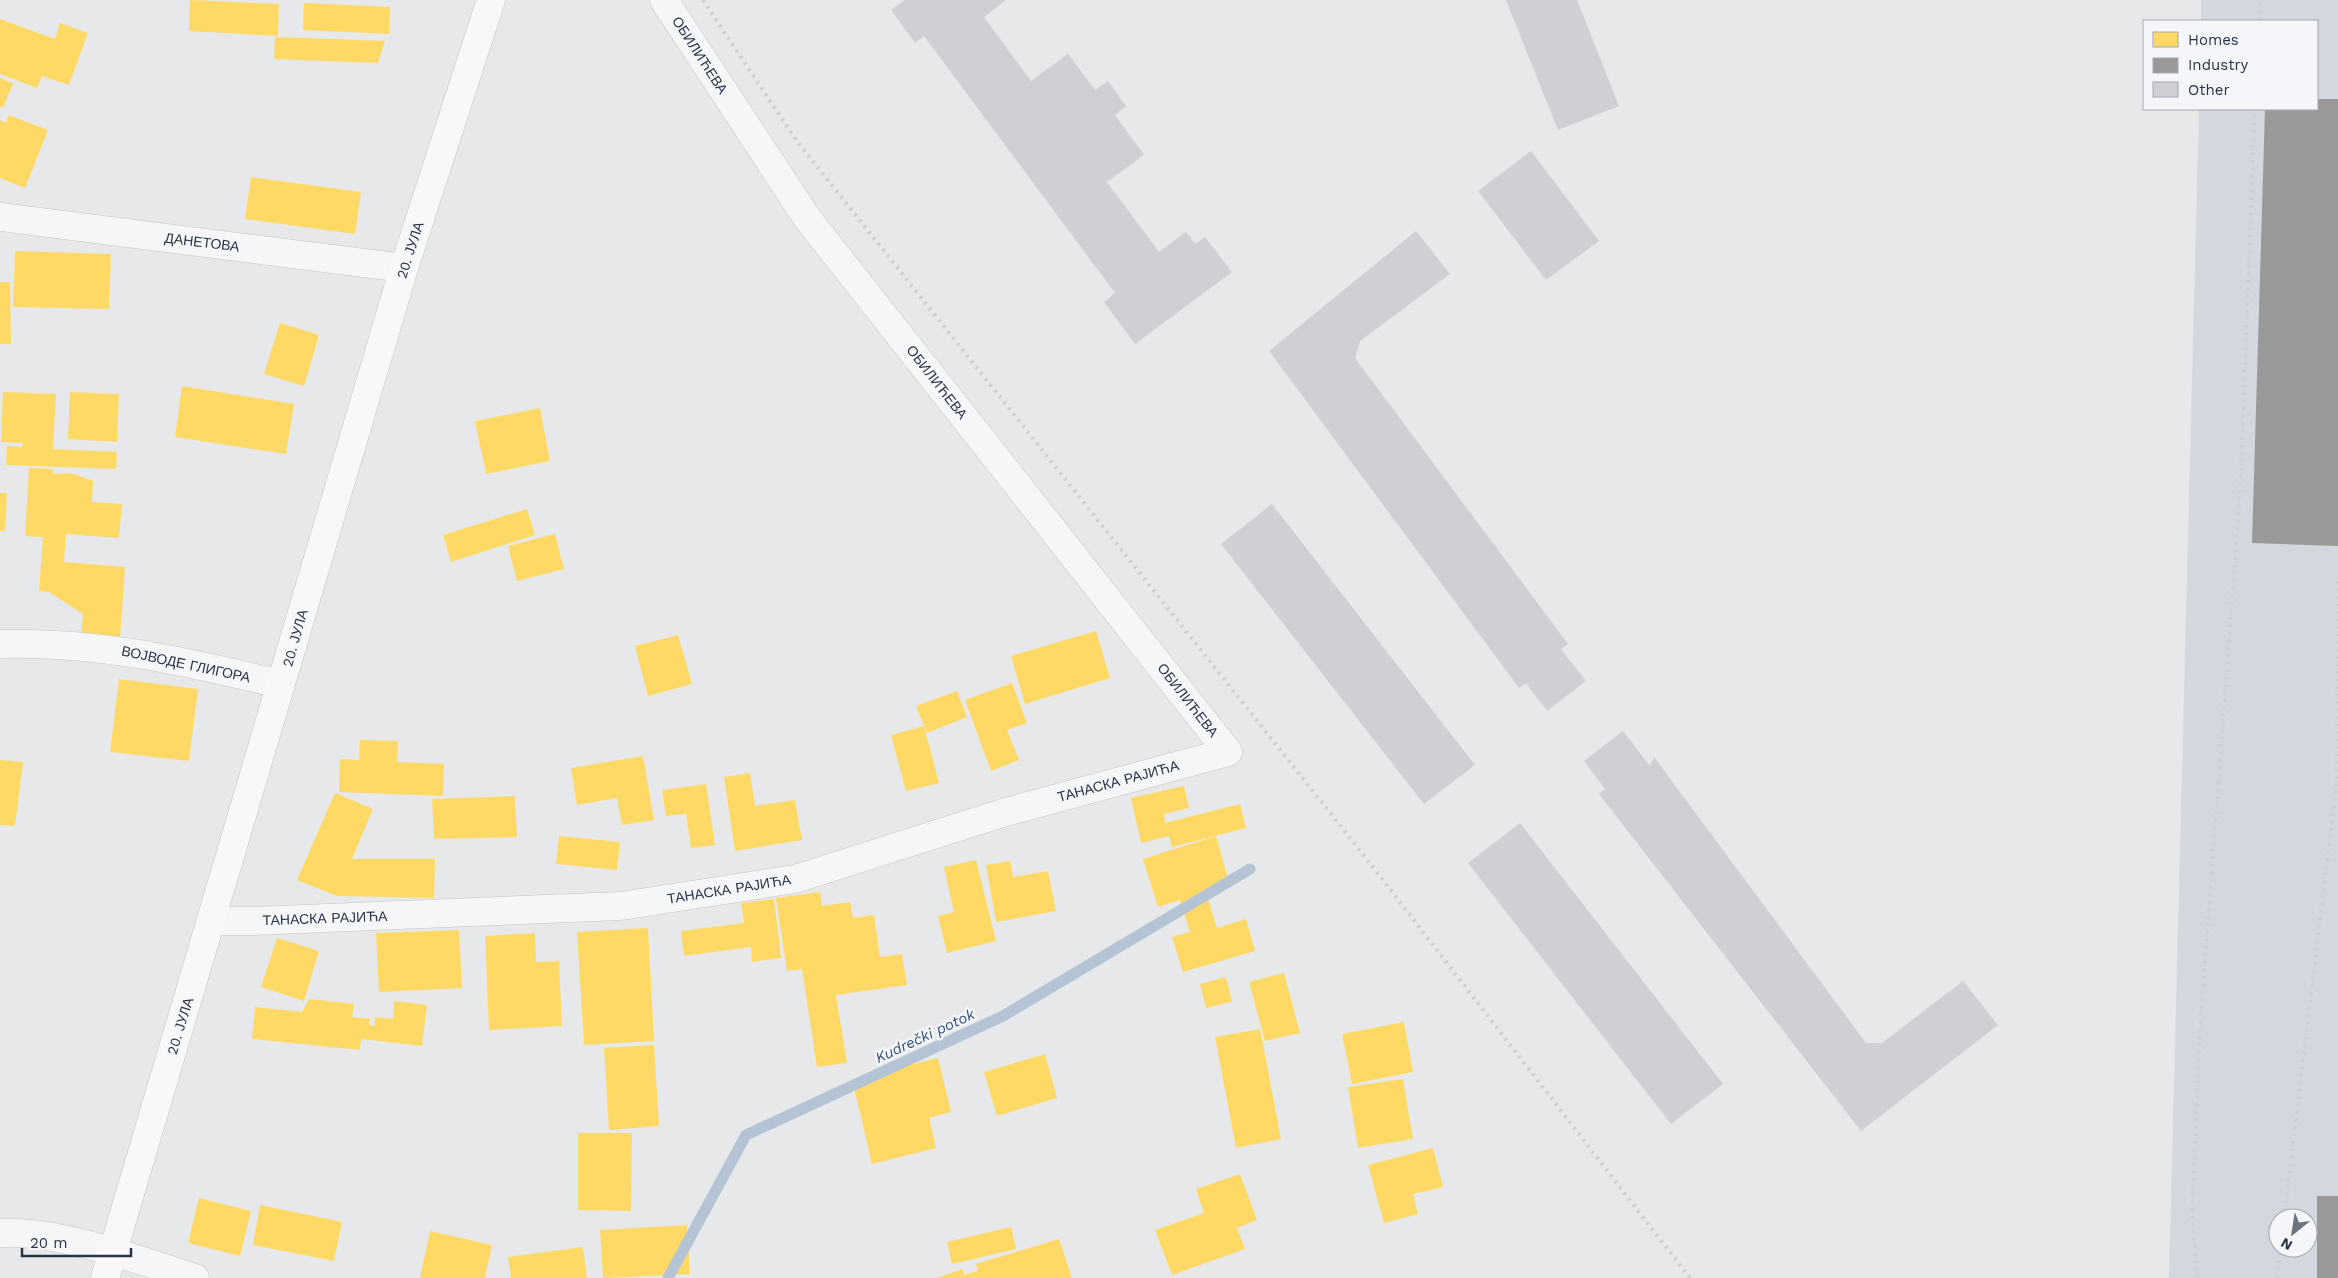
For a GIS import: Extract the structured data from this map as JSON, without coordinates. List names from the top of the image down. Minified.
{"streets":{"main road":["20. ЈУЛА"],"street":["ОБИЛИЋЕВА","ДАНЕТОВА","ВОЈВОДЕ ГЛИГОРА","ТАНАСКА РАЈИЋА"]},"crossings":[["ОБИЛИЋЕВА","ТАНАСКА РАЈИЋА"],["ДАНЕТОВА","20. ЈУЛА"],["20. ЈУЛА","ВОЈВОДЕ ГЛИГОРА"],["20. ЈУЛА","ТАНАСКА РАЈИЋА"]],"water":["Kudrečki potok"],"legend":["Homes","Industry","Other"],"scale_bar":"20 m","north":"bottom left"}
